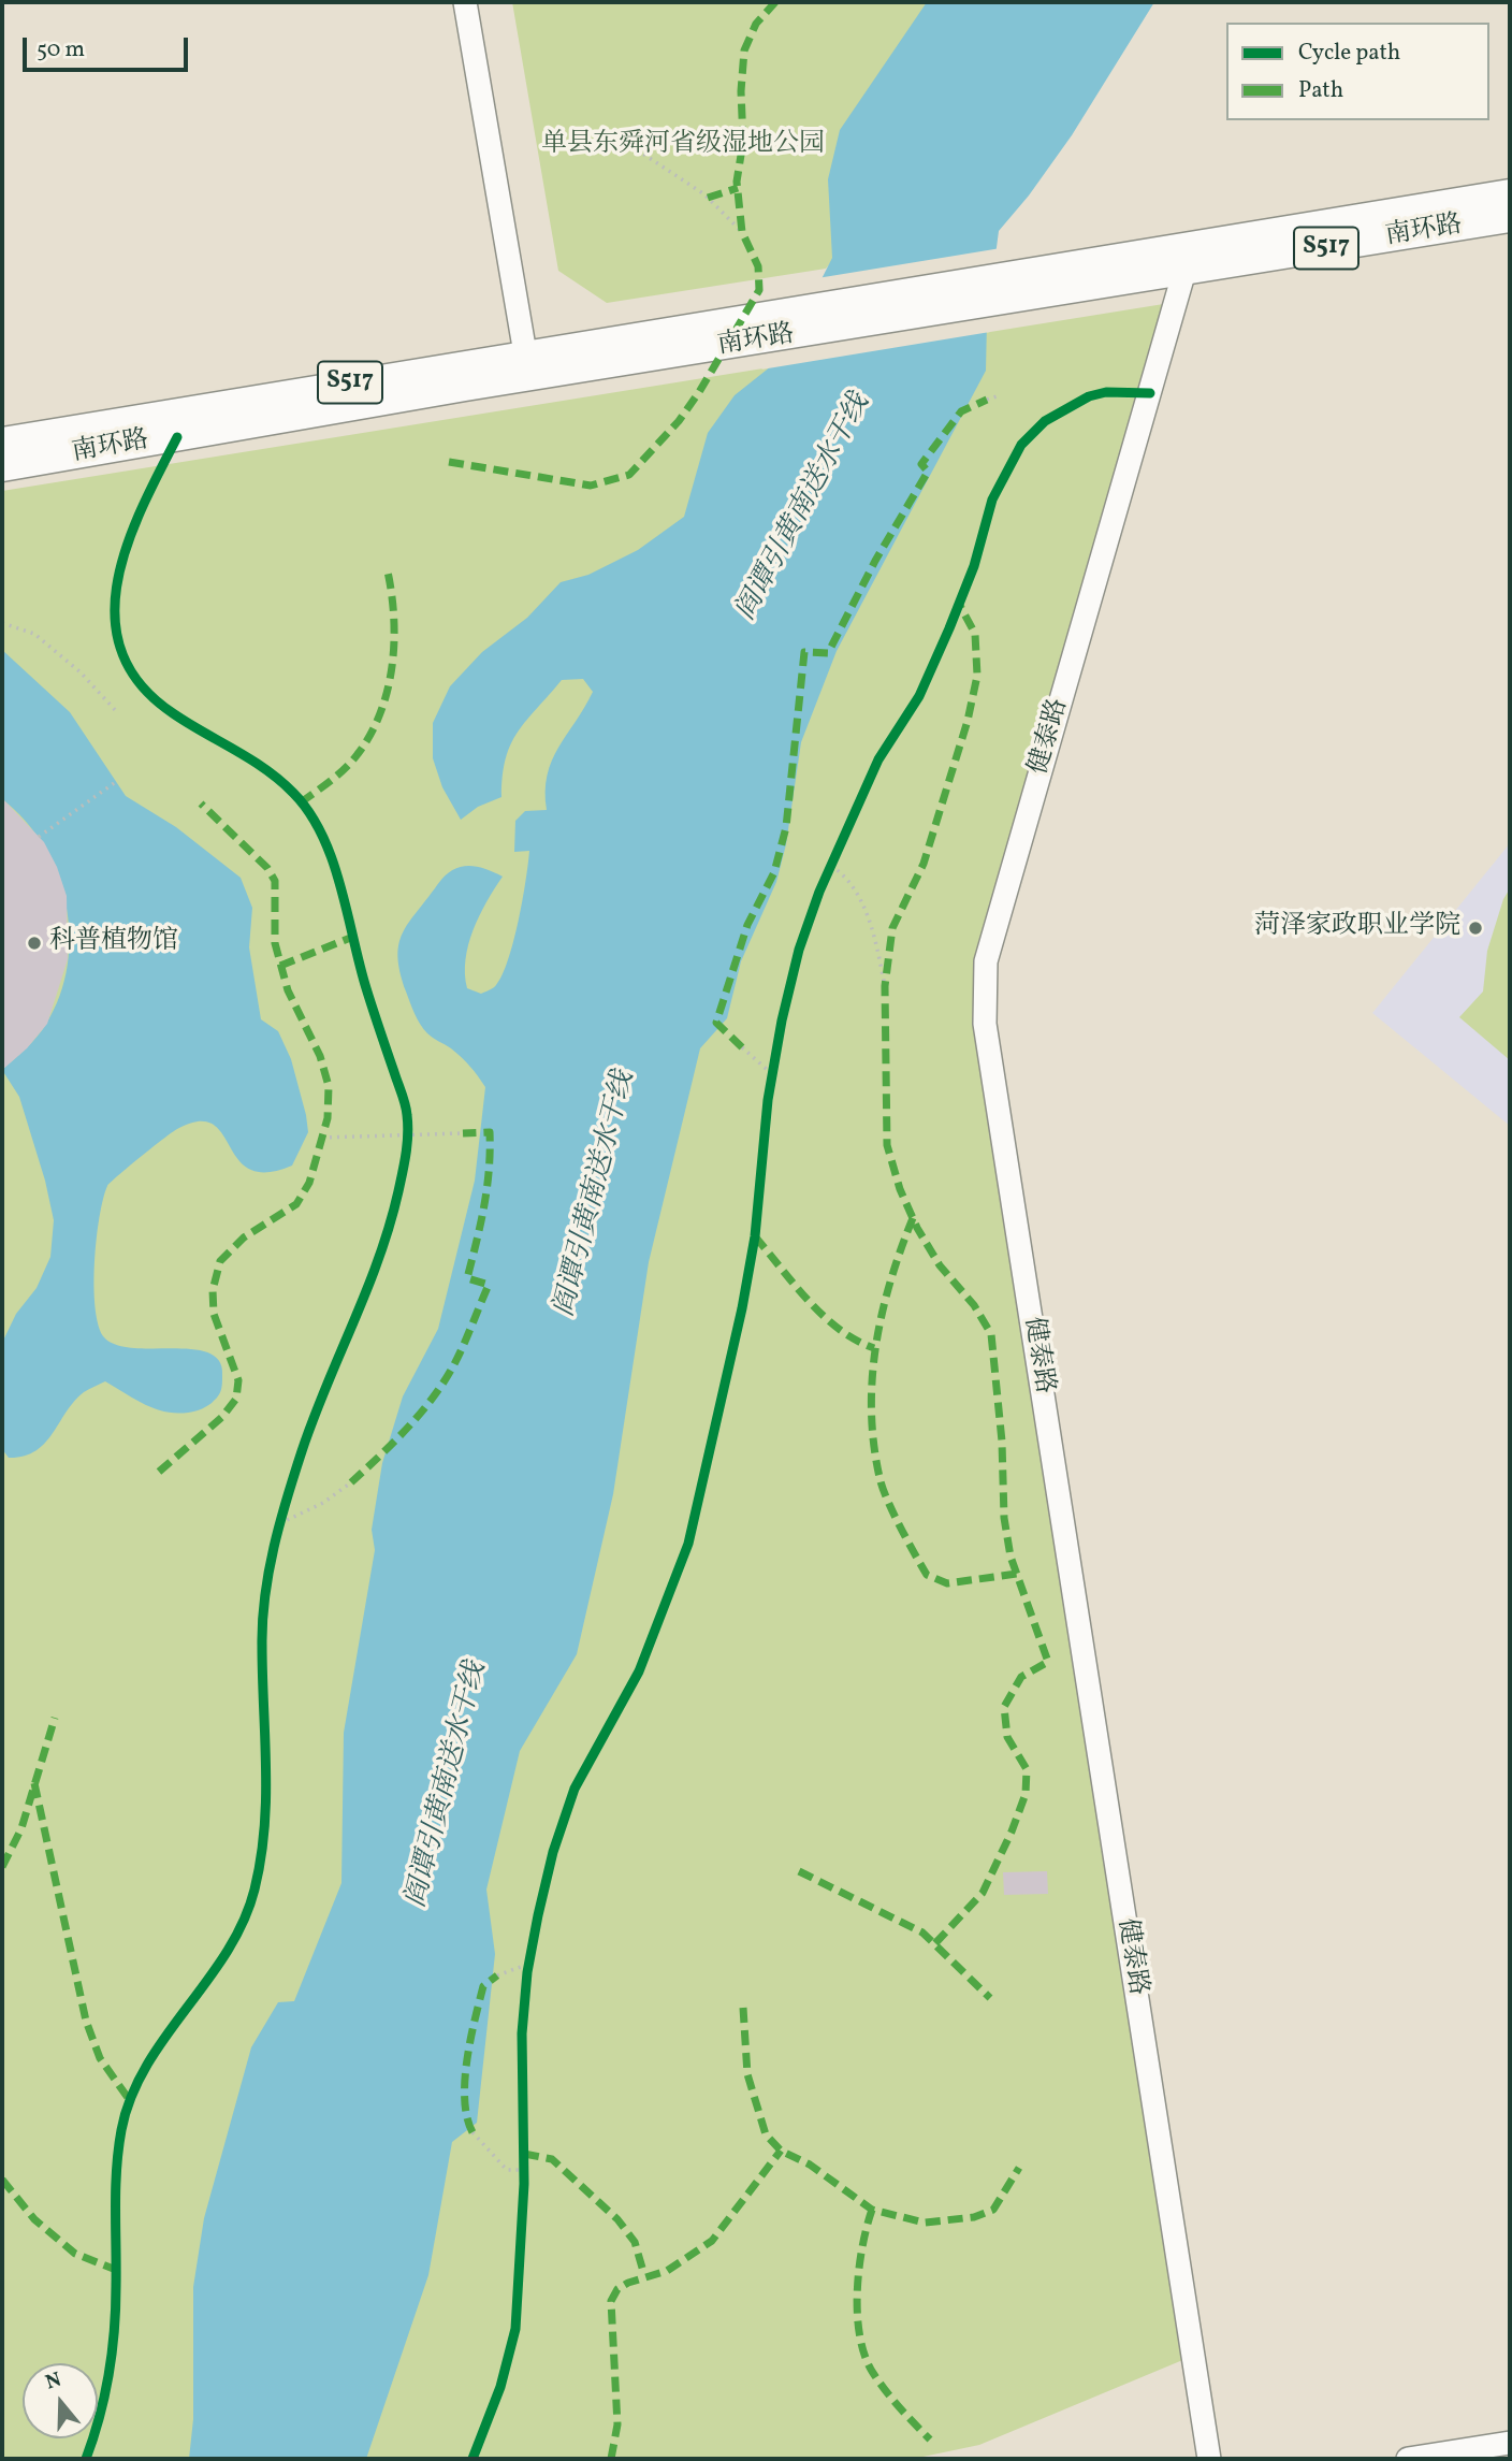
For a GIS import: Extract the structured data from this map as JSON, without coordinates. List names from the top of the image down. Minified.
{"streets":{"main road":["南环路","S517"],"street":["健泰路"]},"crossings":[["南环路","健泰路"]],"water":["阎谭引黄南送水干线"],"parks":["单县东舜河省级湿地公园"],"places":["菏泽家政职业学院","科普植物馆"],"legend":["Cycle path","Path"],"scale_bar":"50 m","north":"top"}
